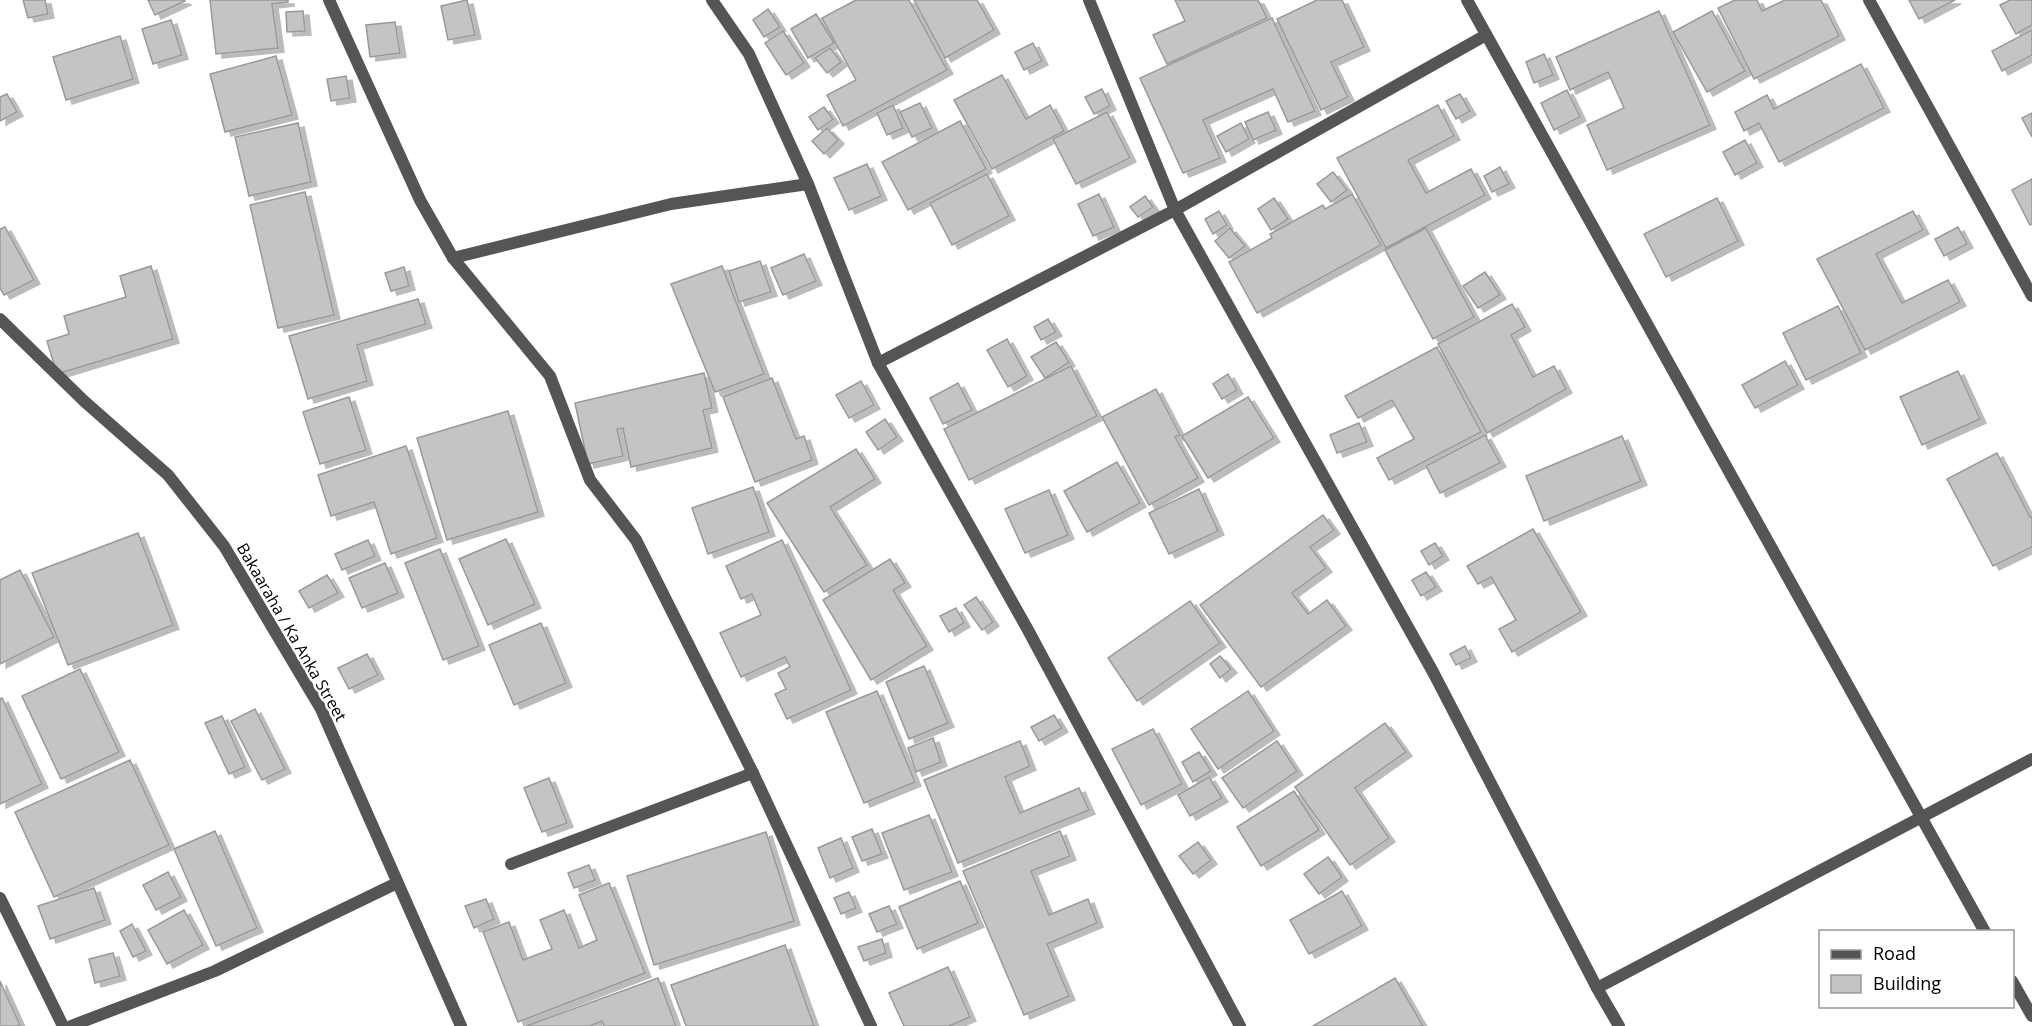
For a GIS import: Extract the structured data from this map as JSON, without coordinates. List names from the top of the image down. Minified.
{"streets":{"street":["Bakaaraha / Ka Anka Street"]},"legend":["Road","Building"]}
